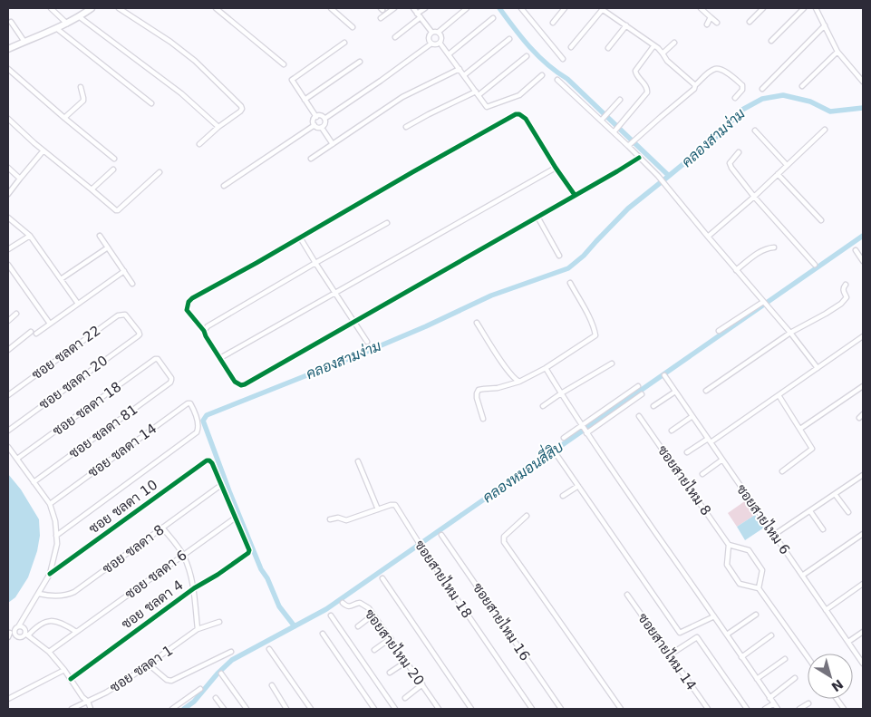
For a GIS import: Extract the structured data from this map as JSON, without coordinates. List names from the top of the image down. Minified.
{"streets":{"street":["ซอย ชลดา 22","ซอย ชลดา 20","ซอย ชลดา 18","ซอย ชลดา 81","ซอย ชลดา 14","ซอยสายไหม 8","ซอย ชลดา 10","ซอยสายไหม 6","ซอย ชลดา 8","ซอย ชลดา 6","ซอยสายไหม 18","ซอย ชลดา 4","ซอยสายไหม 16","ซอยสายไหม 20","ซอยสายไหม 14","ซอย ชลดา 1"]},"crossings":[["ซอย ชลดา 22","ซอย ชลดา 20"],["ซอย ชลดา 18","ซอย ชลดา 81"],["ซอย ชลดา 10","ซอย ชลดา 8"],["ซอย ชลดา 6","ซอย ชลดา 4"]],"water":["คลองสามง่าม","คลองหมอนสี่สิบ"],"north":"bottom right"}
